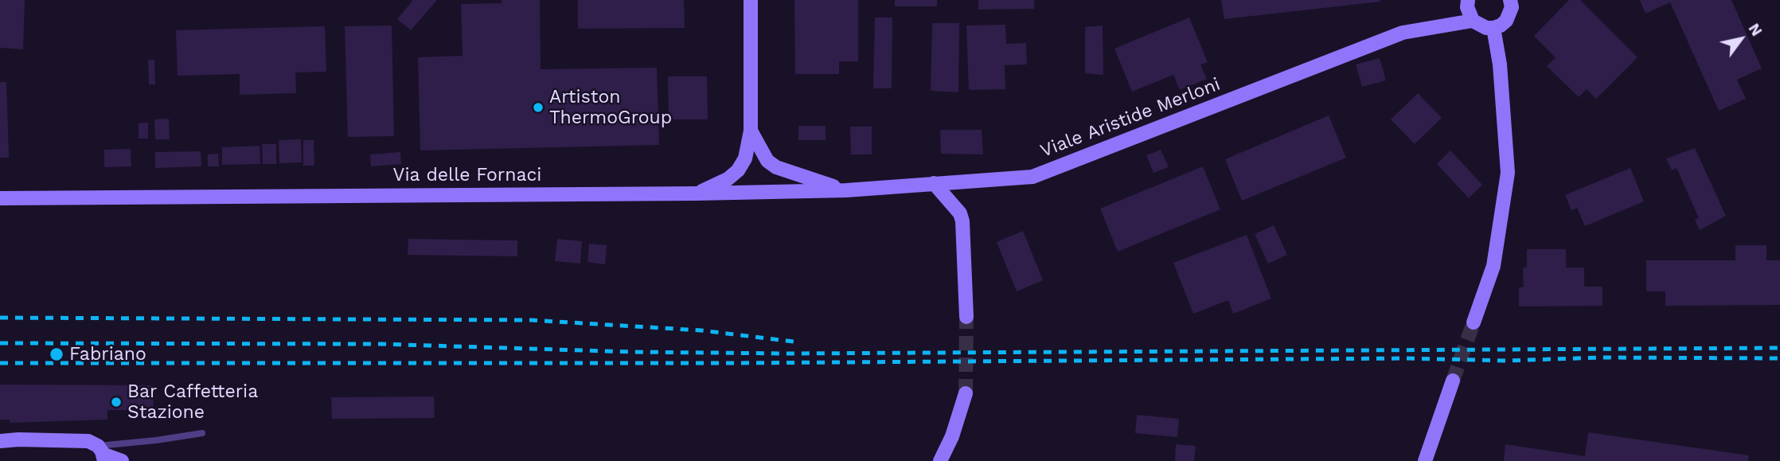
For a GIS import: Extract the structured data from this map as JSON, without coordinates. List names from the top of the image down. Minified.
{"streets":{"main road":["Viale Aristide Merloni","Via delle Fornaci"]},"crossings":[["Viale Aristide Merloni","Via delle Fornaci"]],"places":["Artiston ThermoGroup","Fabriano","Bar Caffetteria Stazione"],"north":"top right"}
